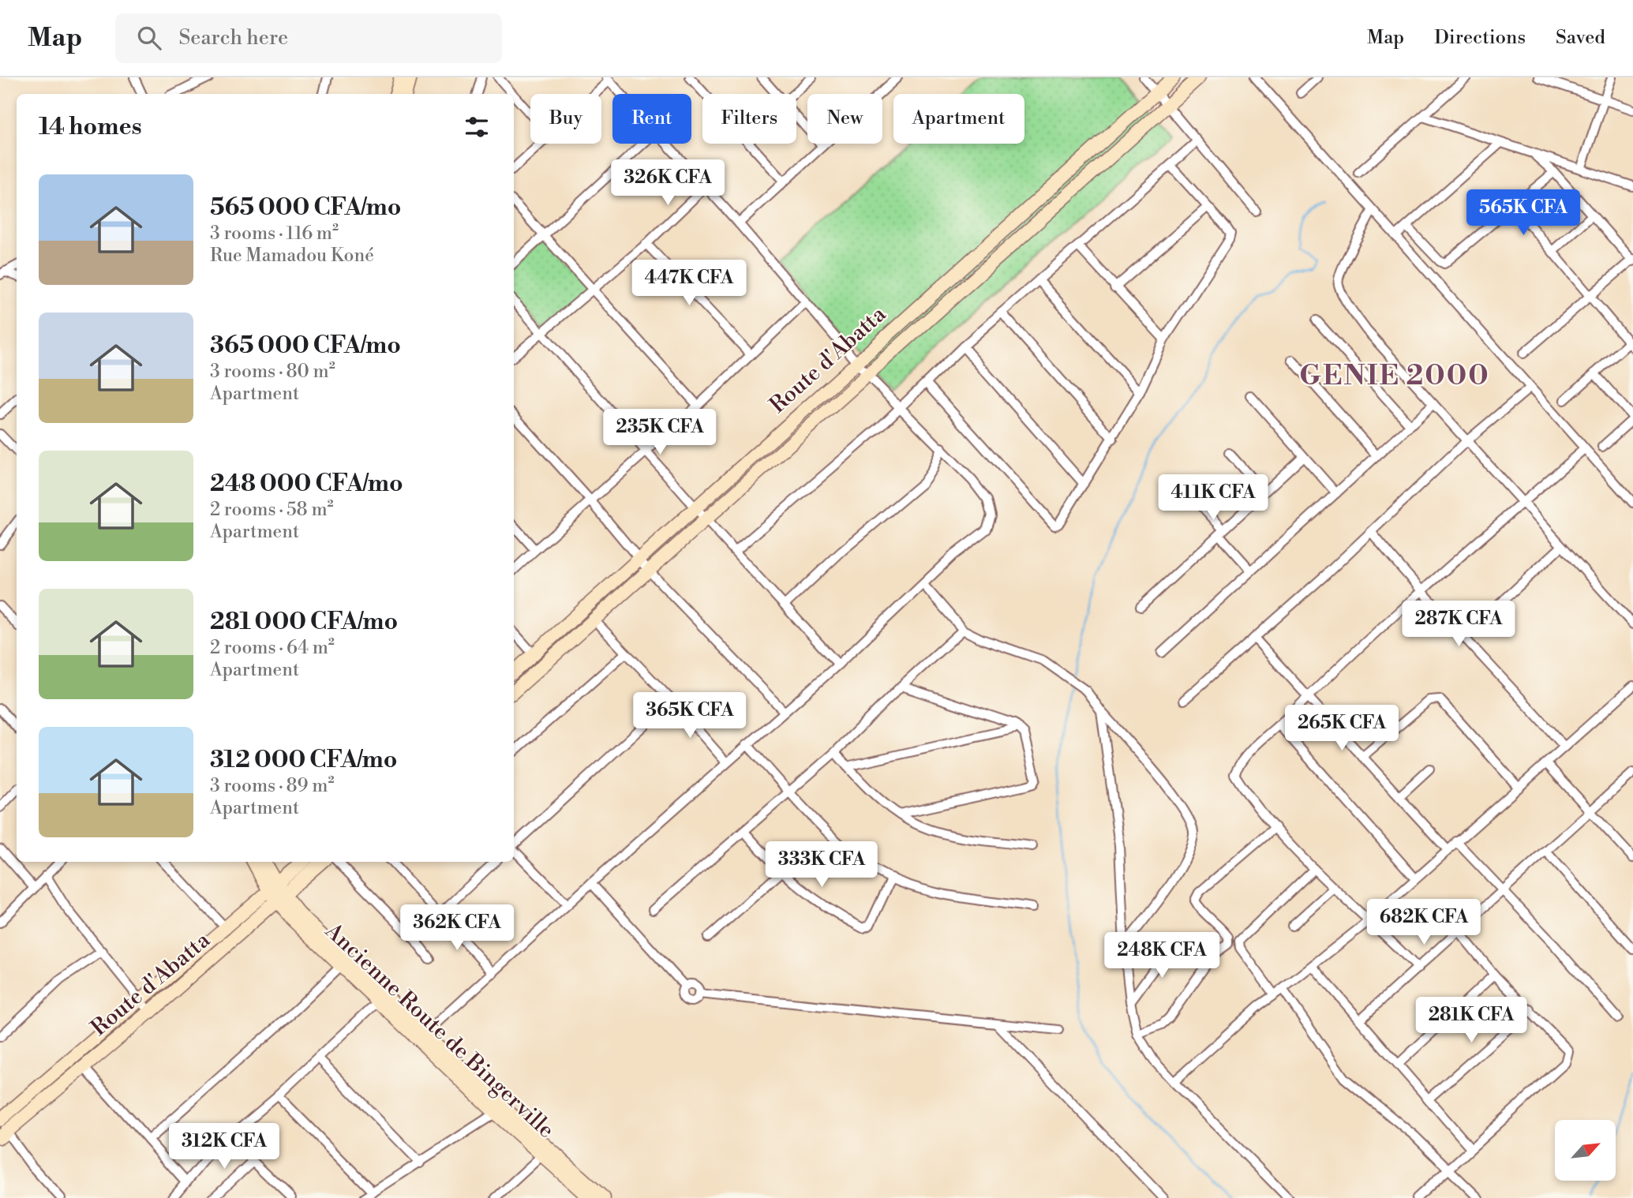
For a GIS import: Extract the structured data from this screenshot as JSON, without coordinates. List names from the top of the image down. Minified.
{"streets":{"street":["Route d'Abatta","Ancienne Route de Bingerville"]},"crossings":[["Route d'Abatta","Ancienne Route de Bingerville"]],"districts":["GENIE 2000"],"north":"top right","page":{"header":"Map","search":"Search here","nav":["Map","Directions","Saved"],"chip":["Buy","Rent","Filters","New","Apartment"],"heading":"14 homes","price":["326K CFA","565K CFA","447K CFA","235K CFA","411K CFA","287K CFA","365K CFA","265K CFA","333K CFA","682K CFA","362K CFA","248K CFA","281K CFA","312K CFA"],"list":[{"name":"565 000 CFA/mo","note":"3 rooms · 116 m² · Rue Mamadou Koné"},{"name":"365 000 CFA/mo","note":"3 rooms · 80 m² · Apartment"},{"name":"248 000 CFA/mo","note":"2 rooms · 58 m² · Apartment"},{"name":"281 000 CFA/mo","note":"2 rooms · 64 m² · Apartment"},{"name":"312 000 CFA/mo","note":"3 rooms · 89 m² · Apartment"}]}}
